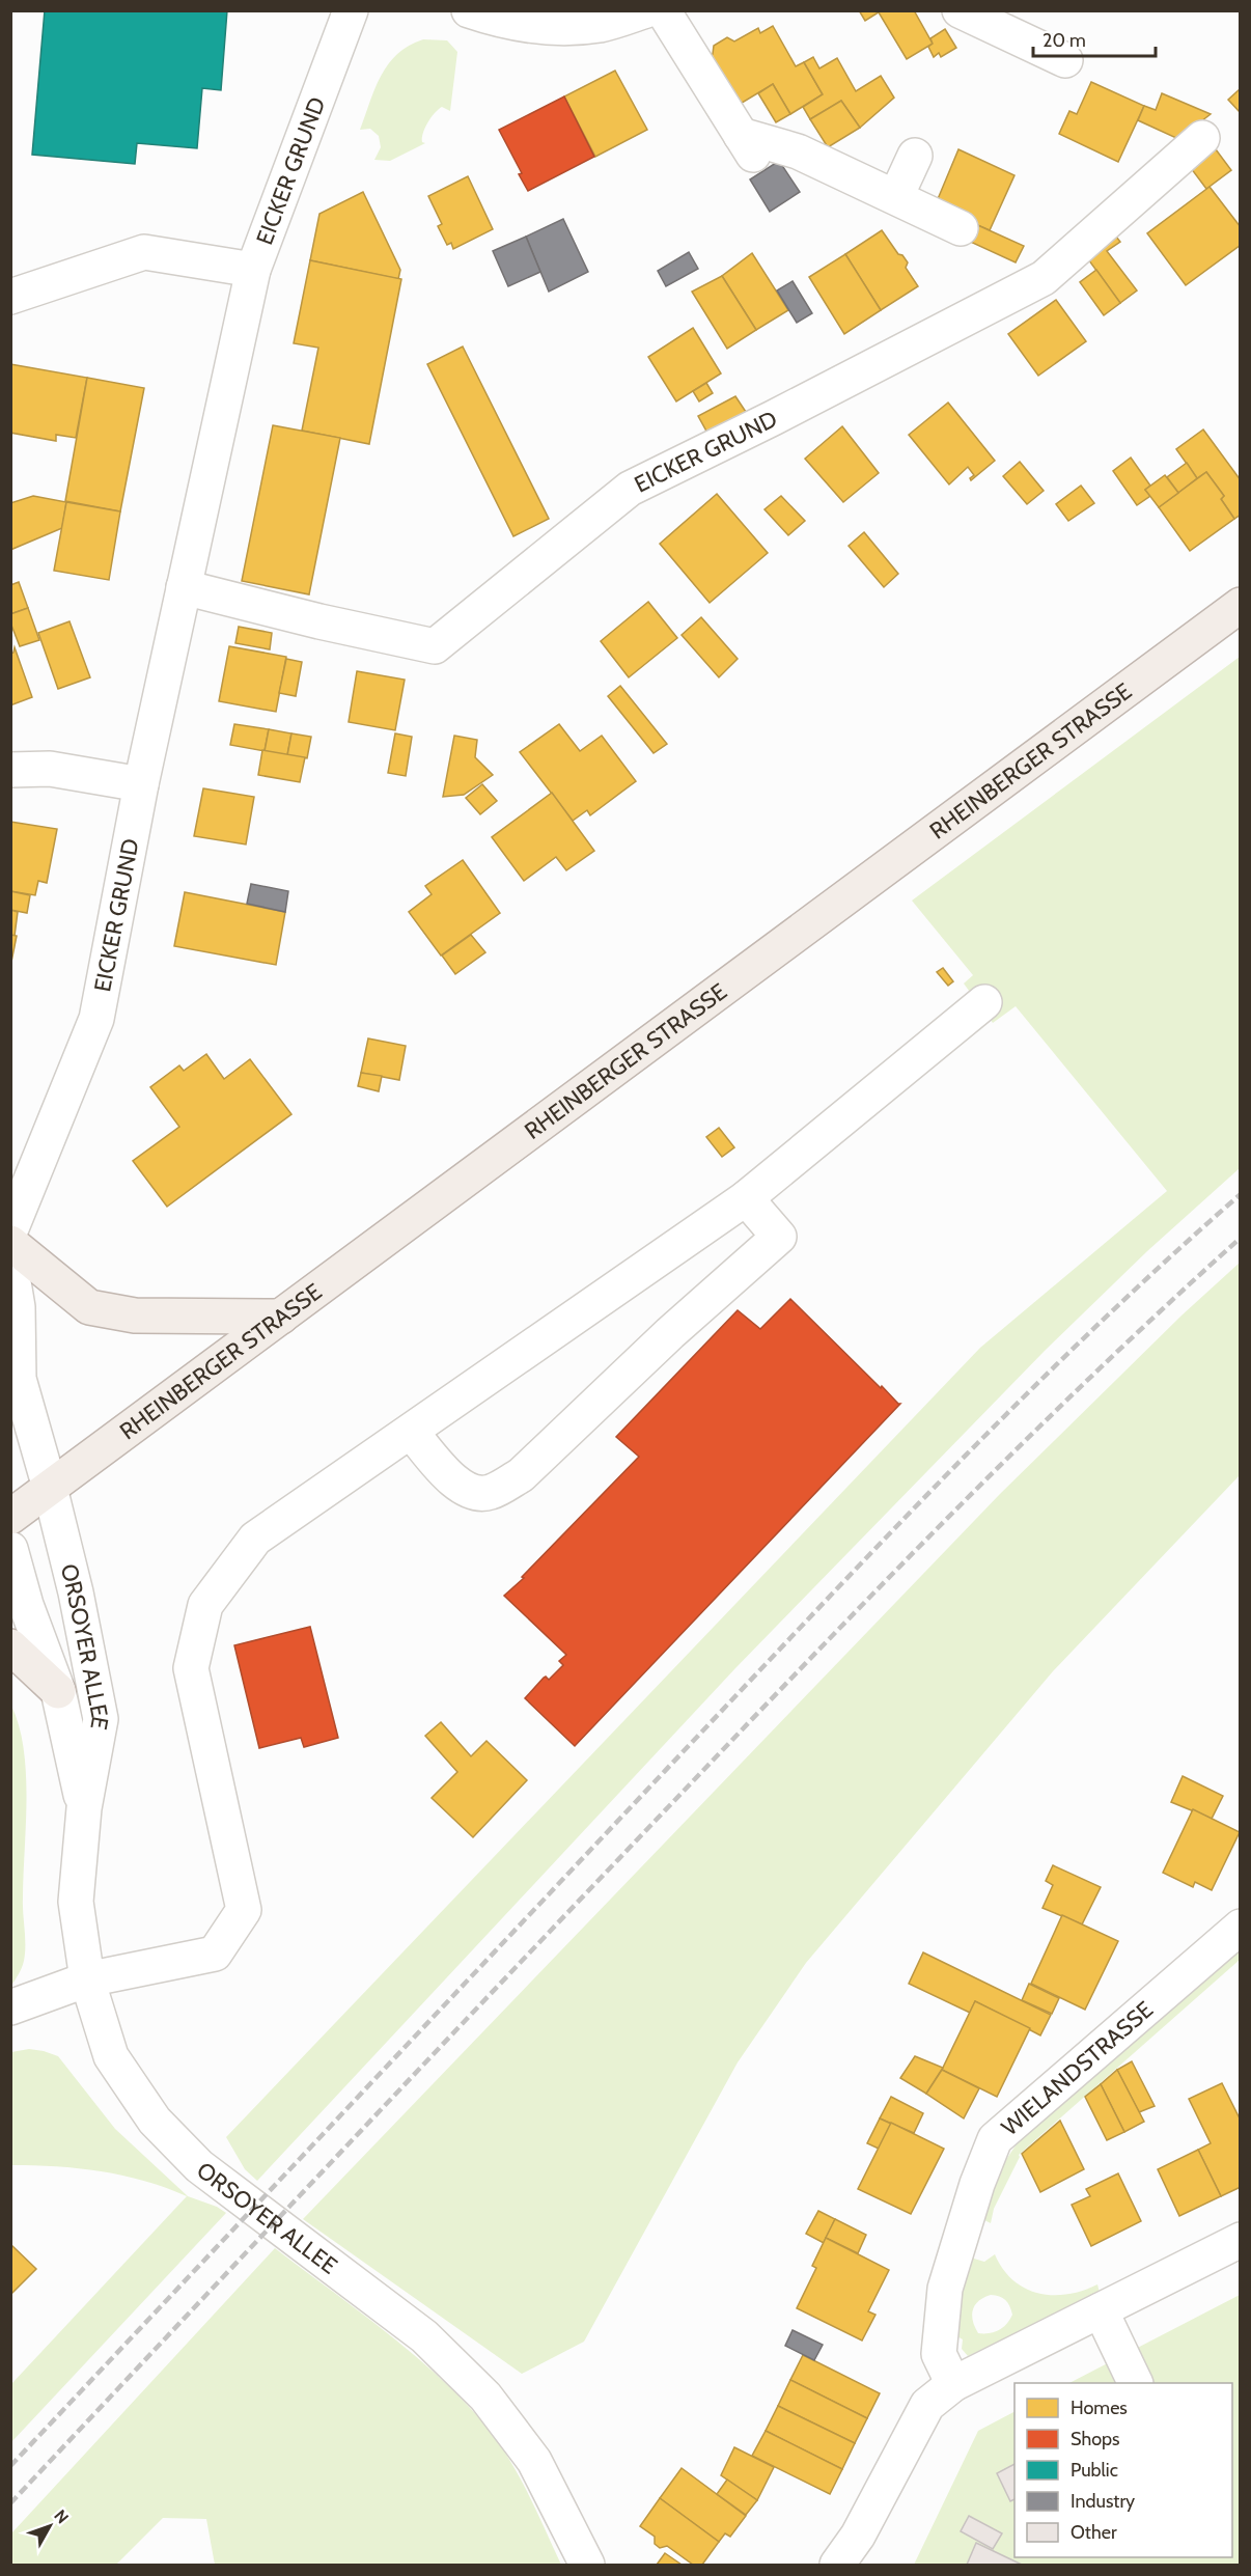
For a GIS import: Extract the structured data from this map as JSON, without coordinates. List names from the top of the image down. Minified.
{"streets":{"main road":["RHEINBERGER STRASSE"],"street":["EICKER GRUND","ORSOYER ALLEE","WIELANDSTRASSE"]},"crossings":[["RHEINBERGER STRASSE","ORSOYER ALLEE"]],"legend":["Homes","Shops","Public","Industry","Other"],"scale_bar":"20 m","north":"top right"}
